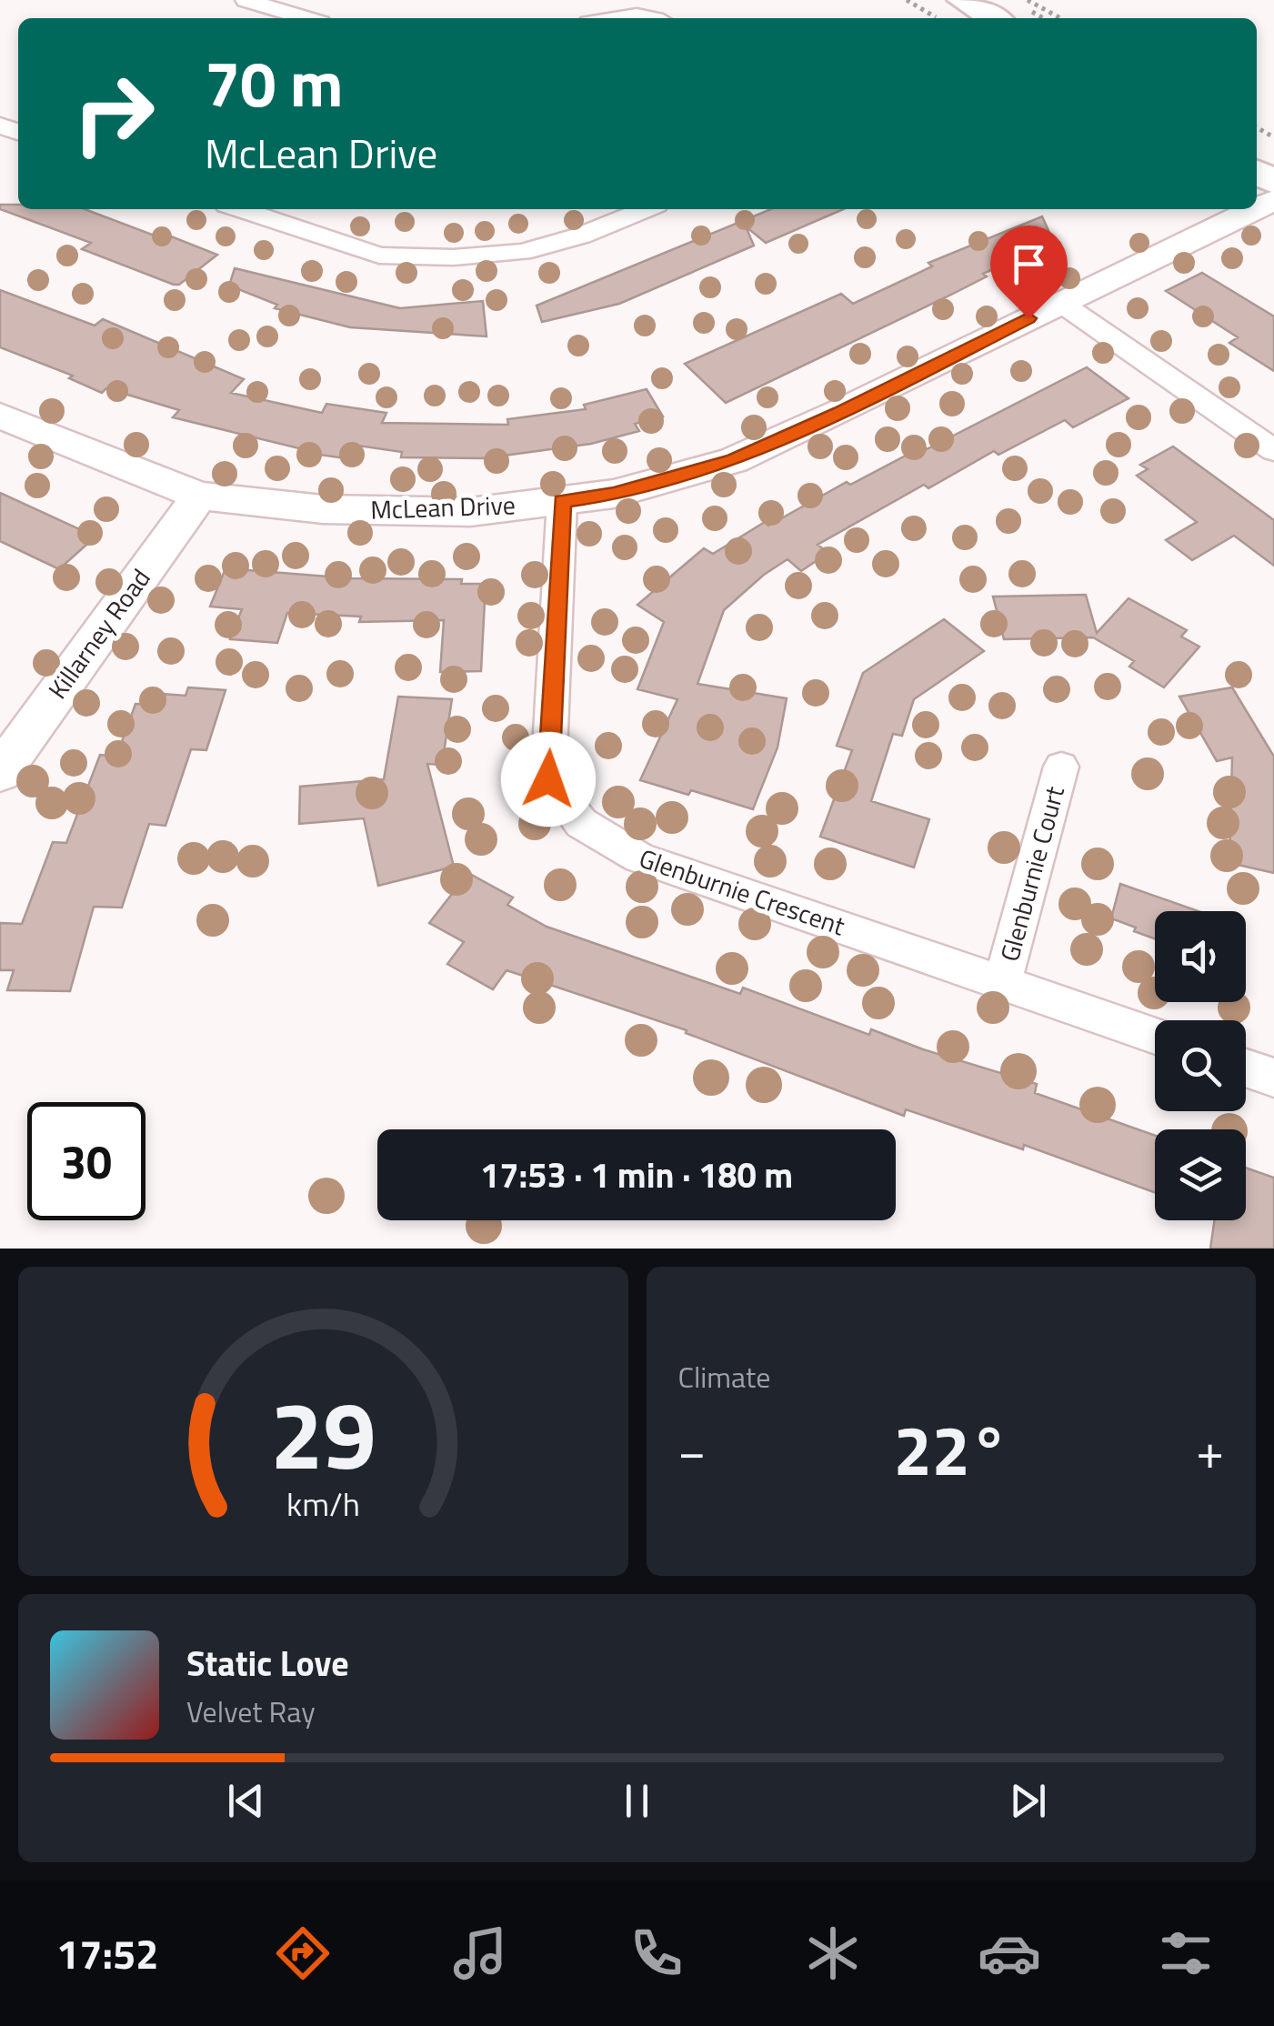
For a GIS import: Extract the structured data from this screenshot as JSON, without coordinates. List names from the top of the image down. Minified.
{"streets":{"street":["McLean Drive","Killarney Road","Glenburnie Court","Glenburnie Crescent"]},"crossings":[["McLean Drive","Killarney Road"],["McLean Drive","Glenburnie Crescent"],["Glenburnie Court","Glenburnie Crescent"]],"page":{"turn":["70 m","McLean Drive"],"limit":"30","trip":"17:53 · 1 min · 180 m","tile":"Climate","heat":["−","22°","+"],"song":["Static Love","Velvet Ray"],"tabs":"17:52","gauge":["29","km/h"]}}
